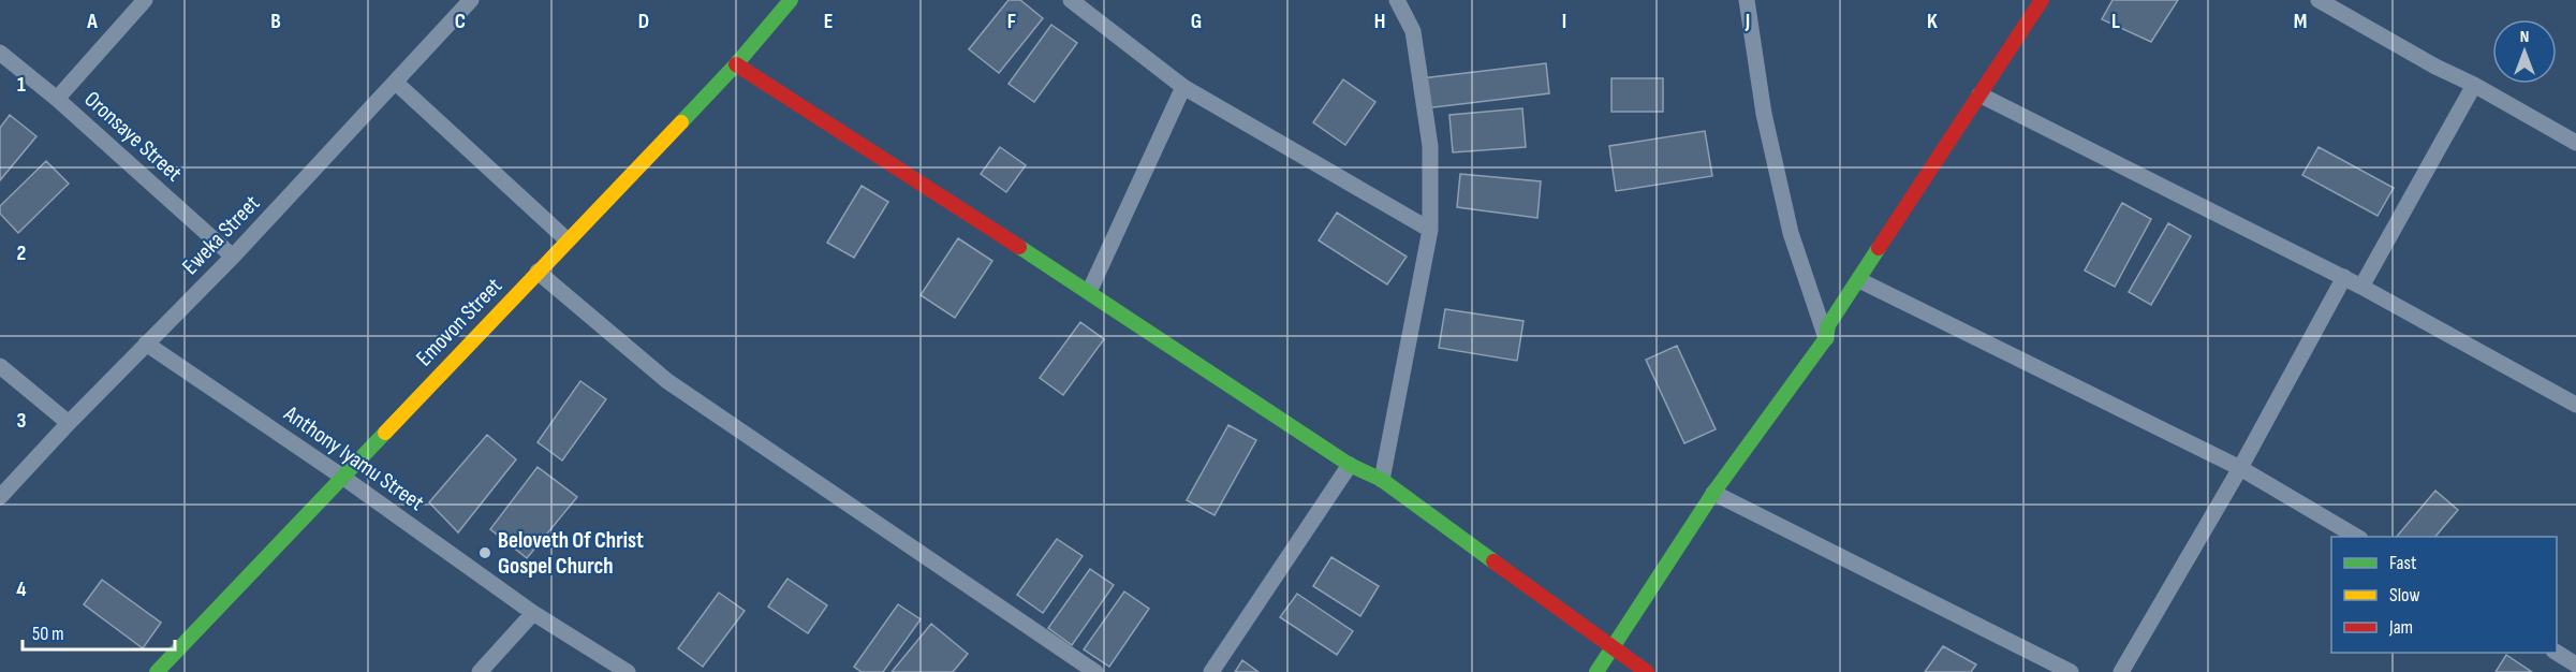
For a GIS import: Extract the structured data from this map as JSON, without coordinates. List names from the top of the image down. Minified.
{"streets":{"street":["Oronsaye Street","Eweka Street","Emovon Street","Anthony Iyamu Street"]},"crossings":[["Oronsaye Street","Eweka Street"],["Eweka Street","Anthony Iyamu Street"],["Emovon Street","Anthony Iyamu Street"]],"places":["Beloveth Of Christ Gospel Church"],"legend":["Fast","Slow","Jam"],"scale_bar":"50 m","north":"top","grid":{"columns":["A","B","C","D","E","F","G","H","I","J","K","L","M"],"rows":["1","2","3","4"]}}
